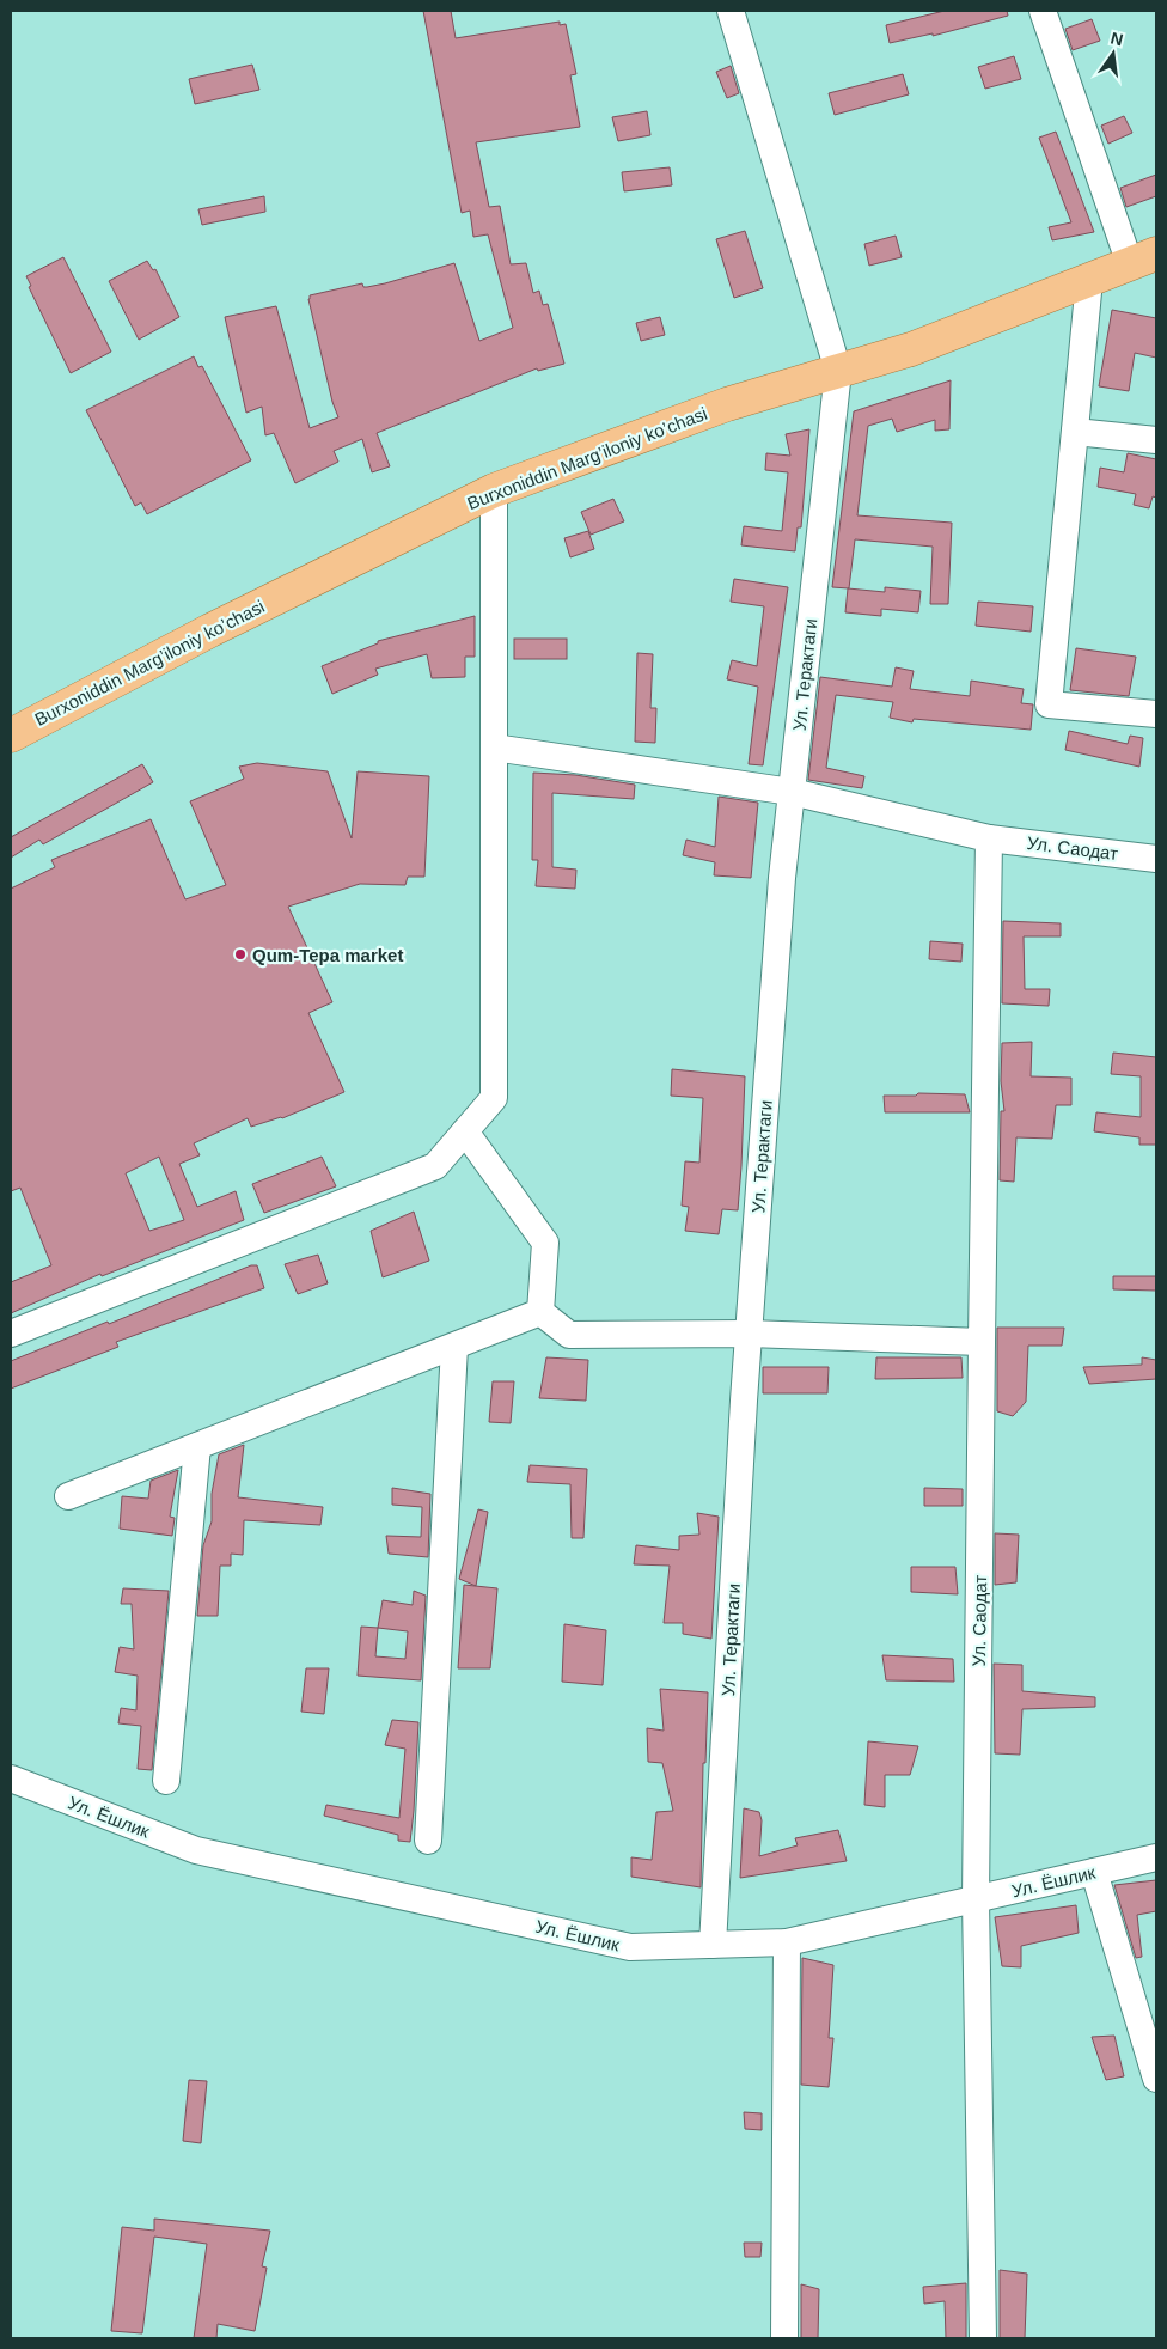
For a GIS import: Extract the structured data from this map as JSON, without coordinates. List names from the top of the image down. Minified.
{"streets":{"main road":["Burxoniddin Marg’iloniy ko’chasi"],"street":["Ул. Терактаги","Ул. Саодат","Ул. Ёшлик"]},"crossings":[["Burxoniddin Marg’iloniy ko’chasi","Ул. Терактаги"],["Ул. Терактаги","Ул. Саодат"],["Ул. Терактаги","Ул. Ёшлик"],["Ул. Саодат","Ул. Ёшлик"]],"places":["Qum-Tepa market"],"north":"top"}
